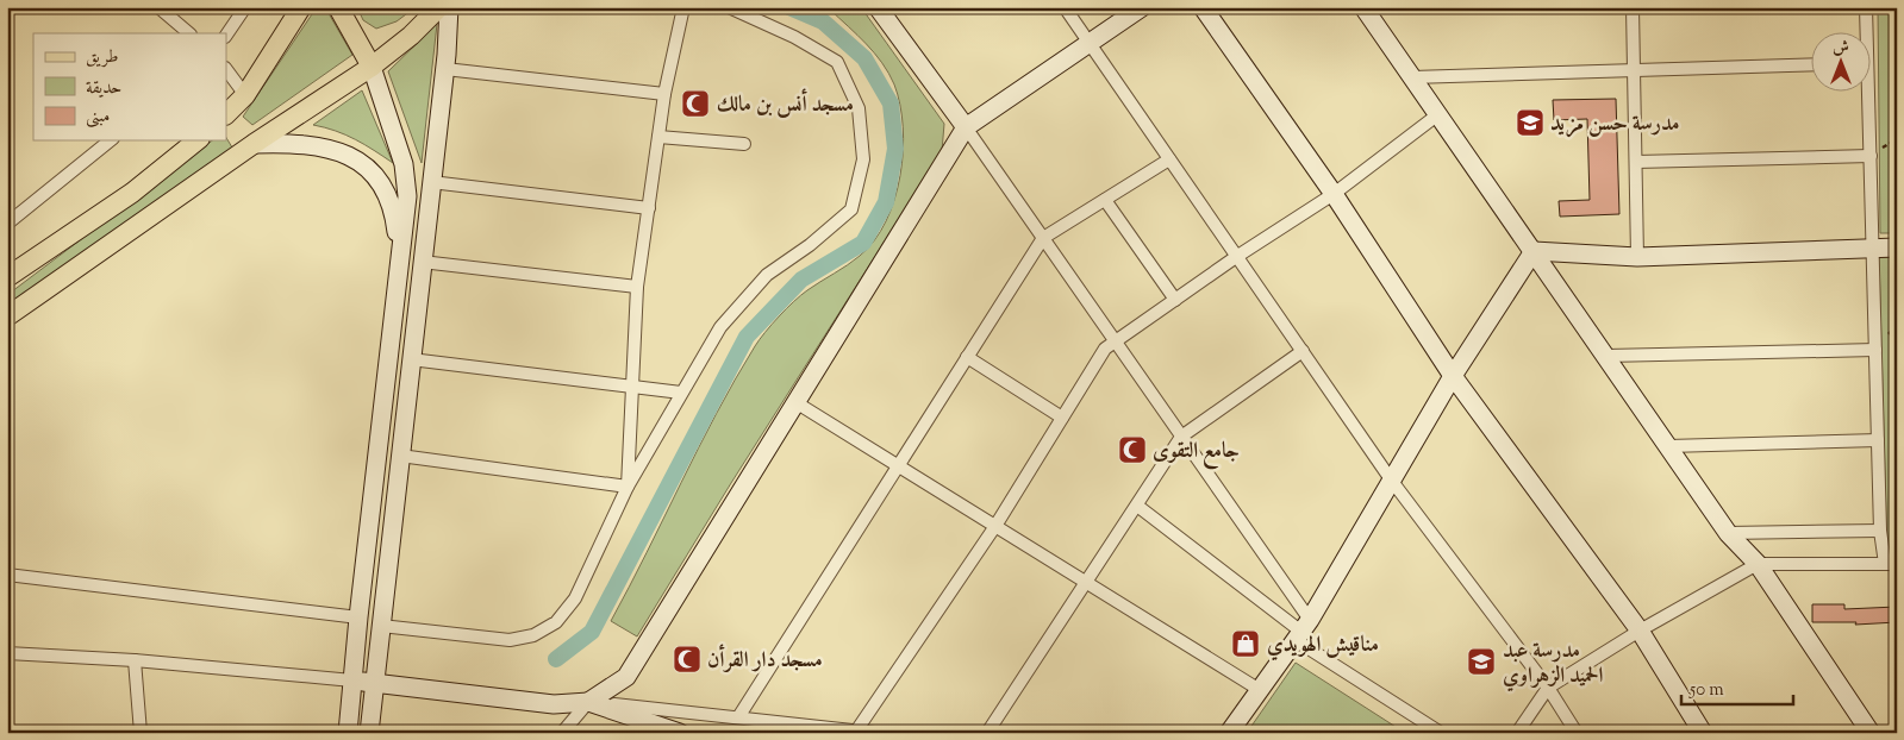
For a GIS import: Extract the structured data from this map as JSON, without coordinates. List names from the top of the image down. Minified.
{"places":{"mosque":["مسجد أنس بن مالك","جامع التقوى","مسجد دار القرأن"],"school or university":["مدرسة حسن مزيد","مدرسة عبد الحميد الزهراوي"],"shop":["مناقيش الهويدي"]},"legend":["طريق","حديقة","مبنى"],"scale_bar":"50 m","north":"top"}
